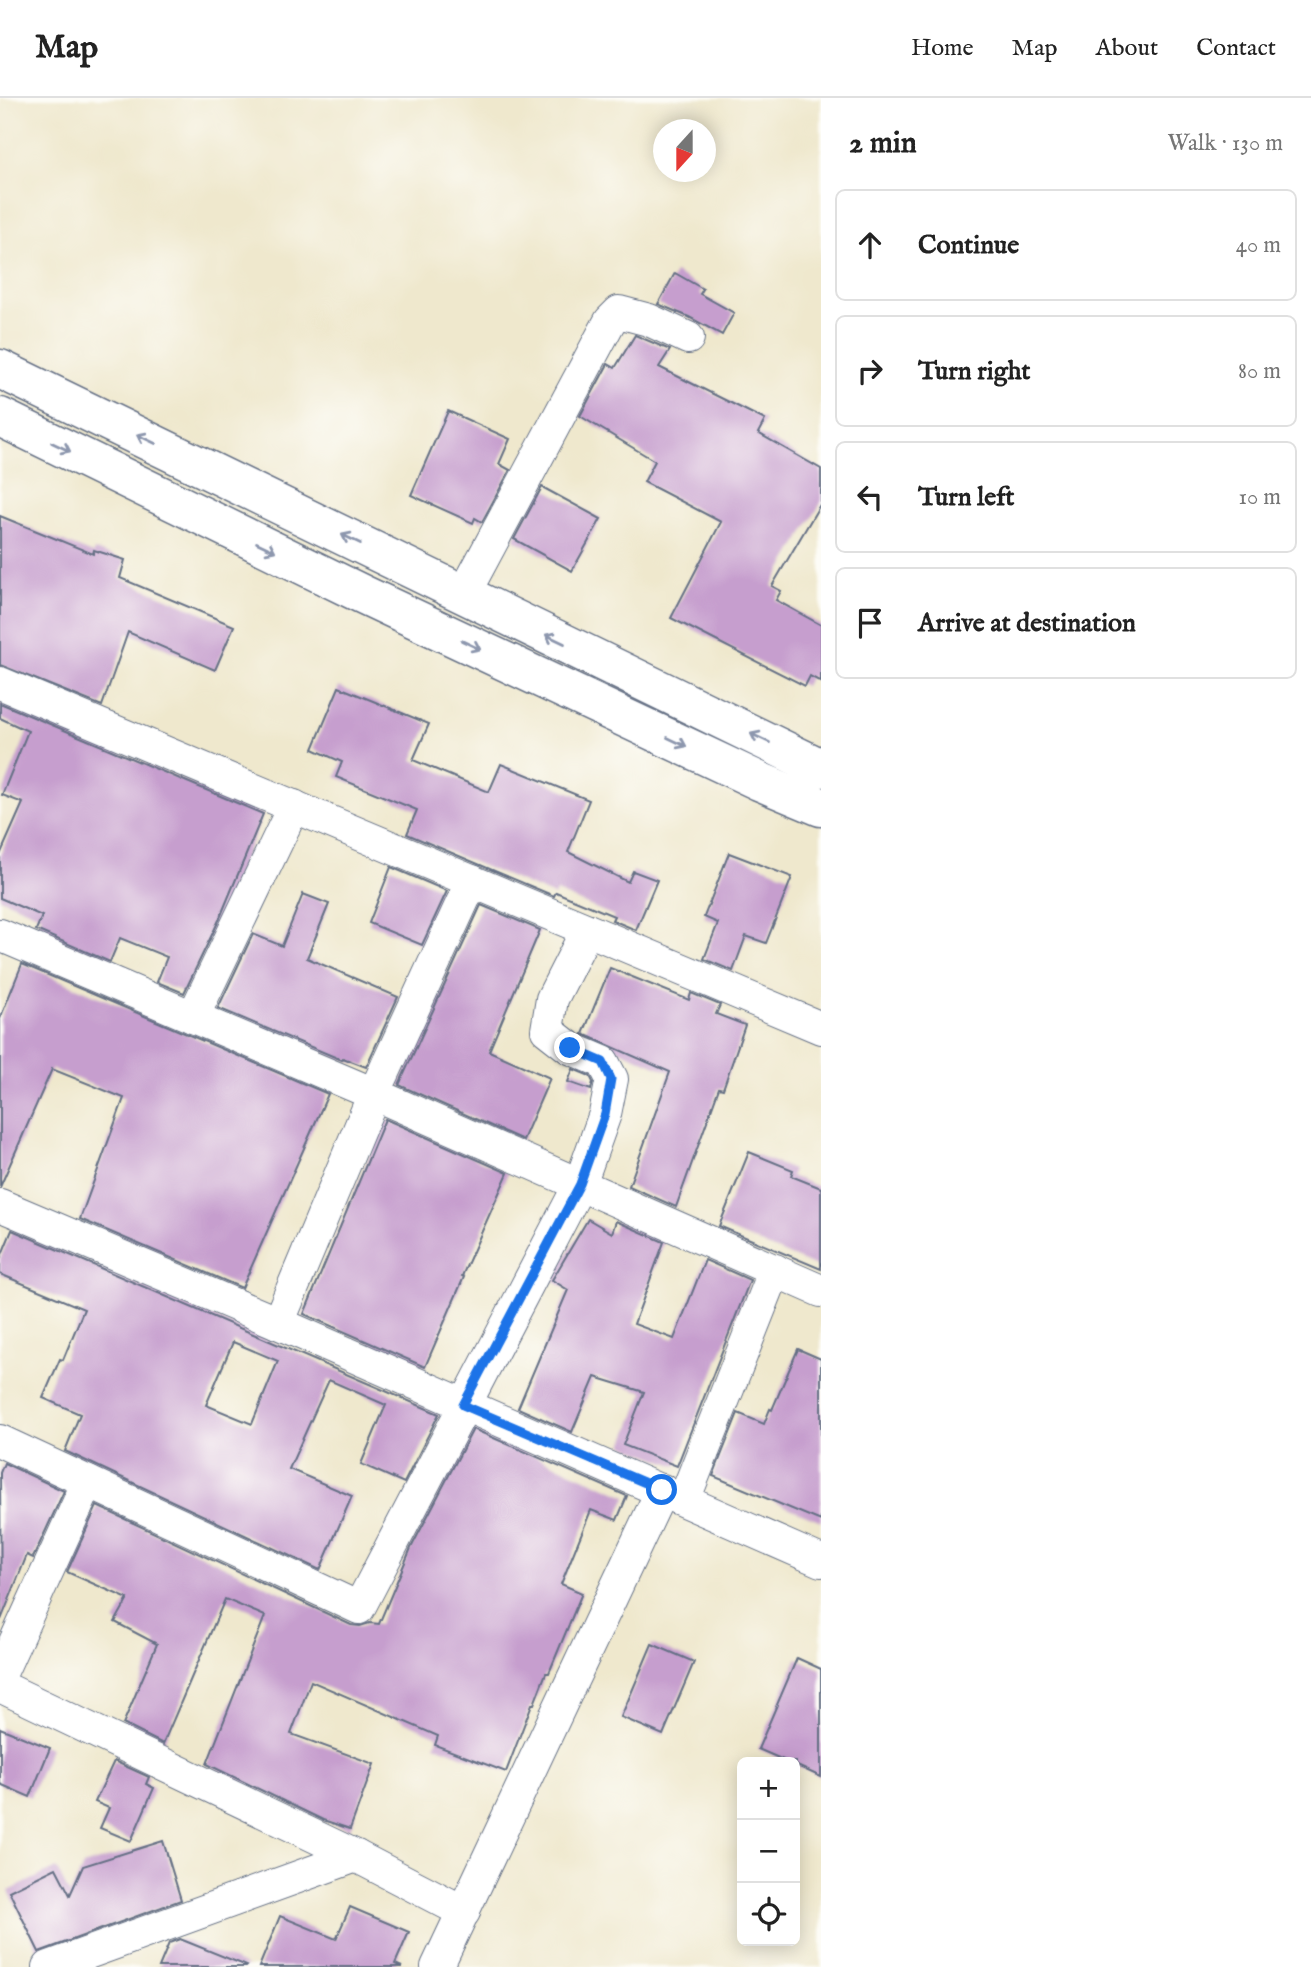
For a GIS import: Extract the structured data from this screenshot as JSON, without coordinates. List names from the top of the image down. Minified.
{"north":"bottom","page":{"header":"Map","nav":["Home","Map","About","Contact"],"heading":["2 min","Walk · 130 m"],"list":[["Continue","40 m"],["Turn right","80 m"],["Turn left","10 m"],"Arrive at destination"],"map_buttons":["+","−"]}}
